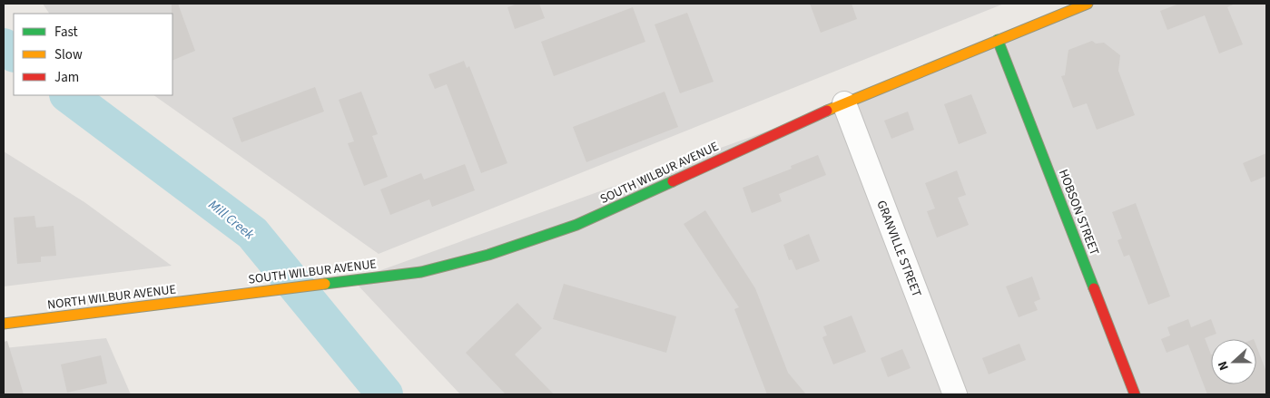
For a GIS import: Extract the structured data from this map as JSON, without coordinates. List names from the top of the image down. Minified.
{"streets":{"main road":["SOUTH WILBUR AVENUE","HOBSON STREET","NORTH WILBUR AVENUE"],"street":["GRANVILLE STREET"]},"crossings":[["SOUTH WILBUR AVENUE","HOBSON STREET"],["SOUTH WILBUR AVENUE","GRANVILLE STREET"],["SOUTH WILBUR AVENUE","NORTH WILBUR AVENUE"]],"water":["Mill Creek"],"legend":["Fast","Slow","Jam"],"north":"left"}
